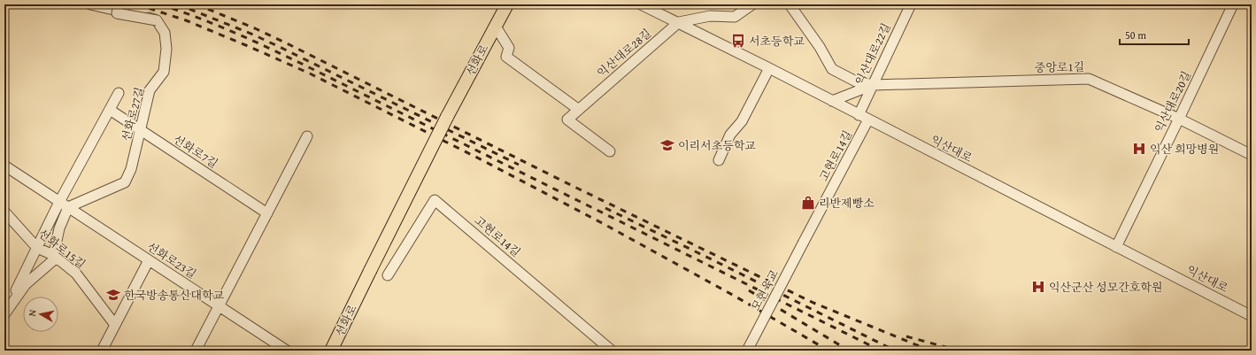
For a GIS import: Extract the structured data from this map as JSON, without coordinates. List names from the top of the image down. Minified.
{"streets":{"main road":["선화로"],"street":["익산대로28길","익산대로22길","중앙로1길","익산대로20길","선화로27길","익산대로","선화로7길","고현로14길","선화로15길","선화로23길","모현육교"]},"crossings":[["익산대로28길","익산대로"],["익산대로22길","중앙로1길"],["익산대로22길","익산대로"],["중앙로1길","익산대로20길"],["익산대로20길","익산대로"],["선화로27길","선화로7길"],["선화로27길","선화로23길"],["익산대로","고현로14길"],["고현로14길","모현육교"]],"places":{"bus stop":["서초등학교"],"school or university":["이리서초등학교","한국방송통신대학교"],"hospital":["익산 희망병원","익산군산 성모간호학원"],"shop":["리반제빵소"]},"scale_bar":"50 m","north":"left"}
